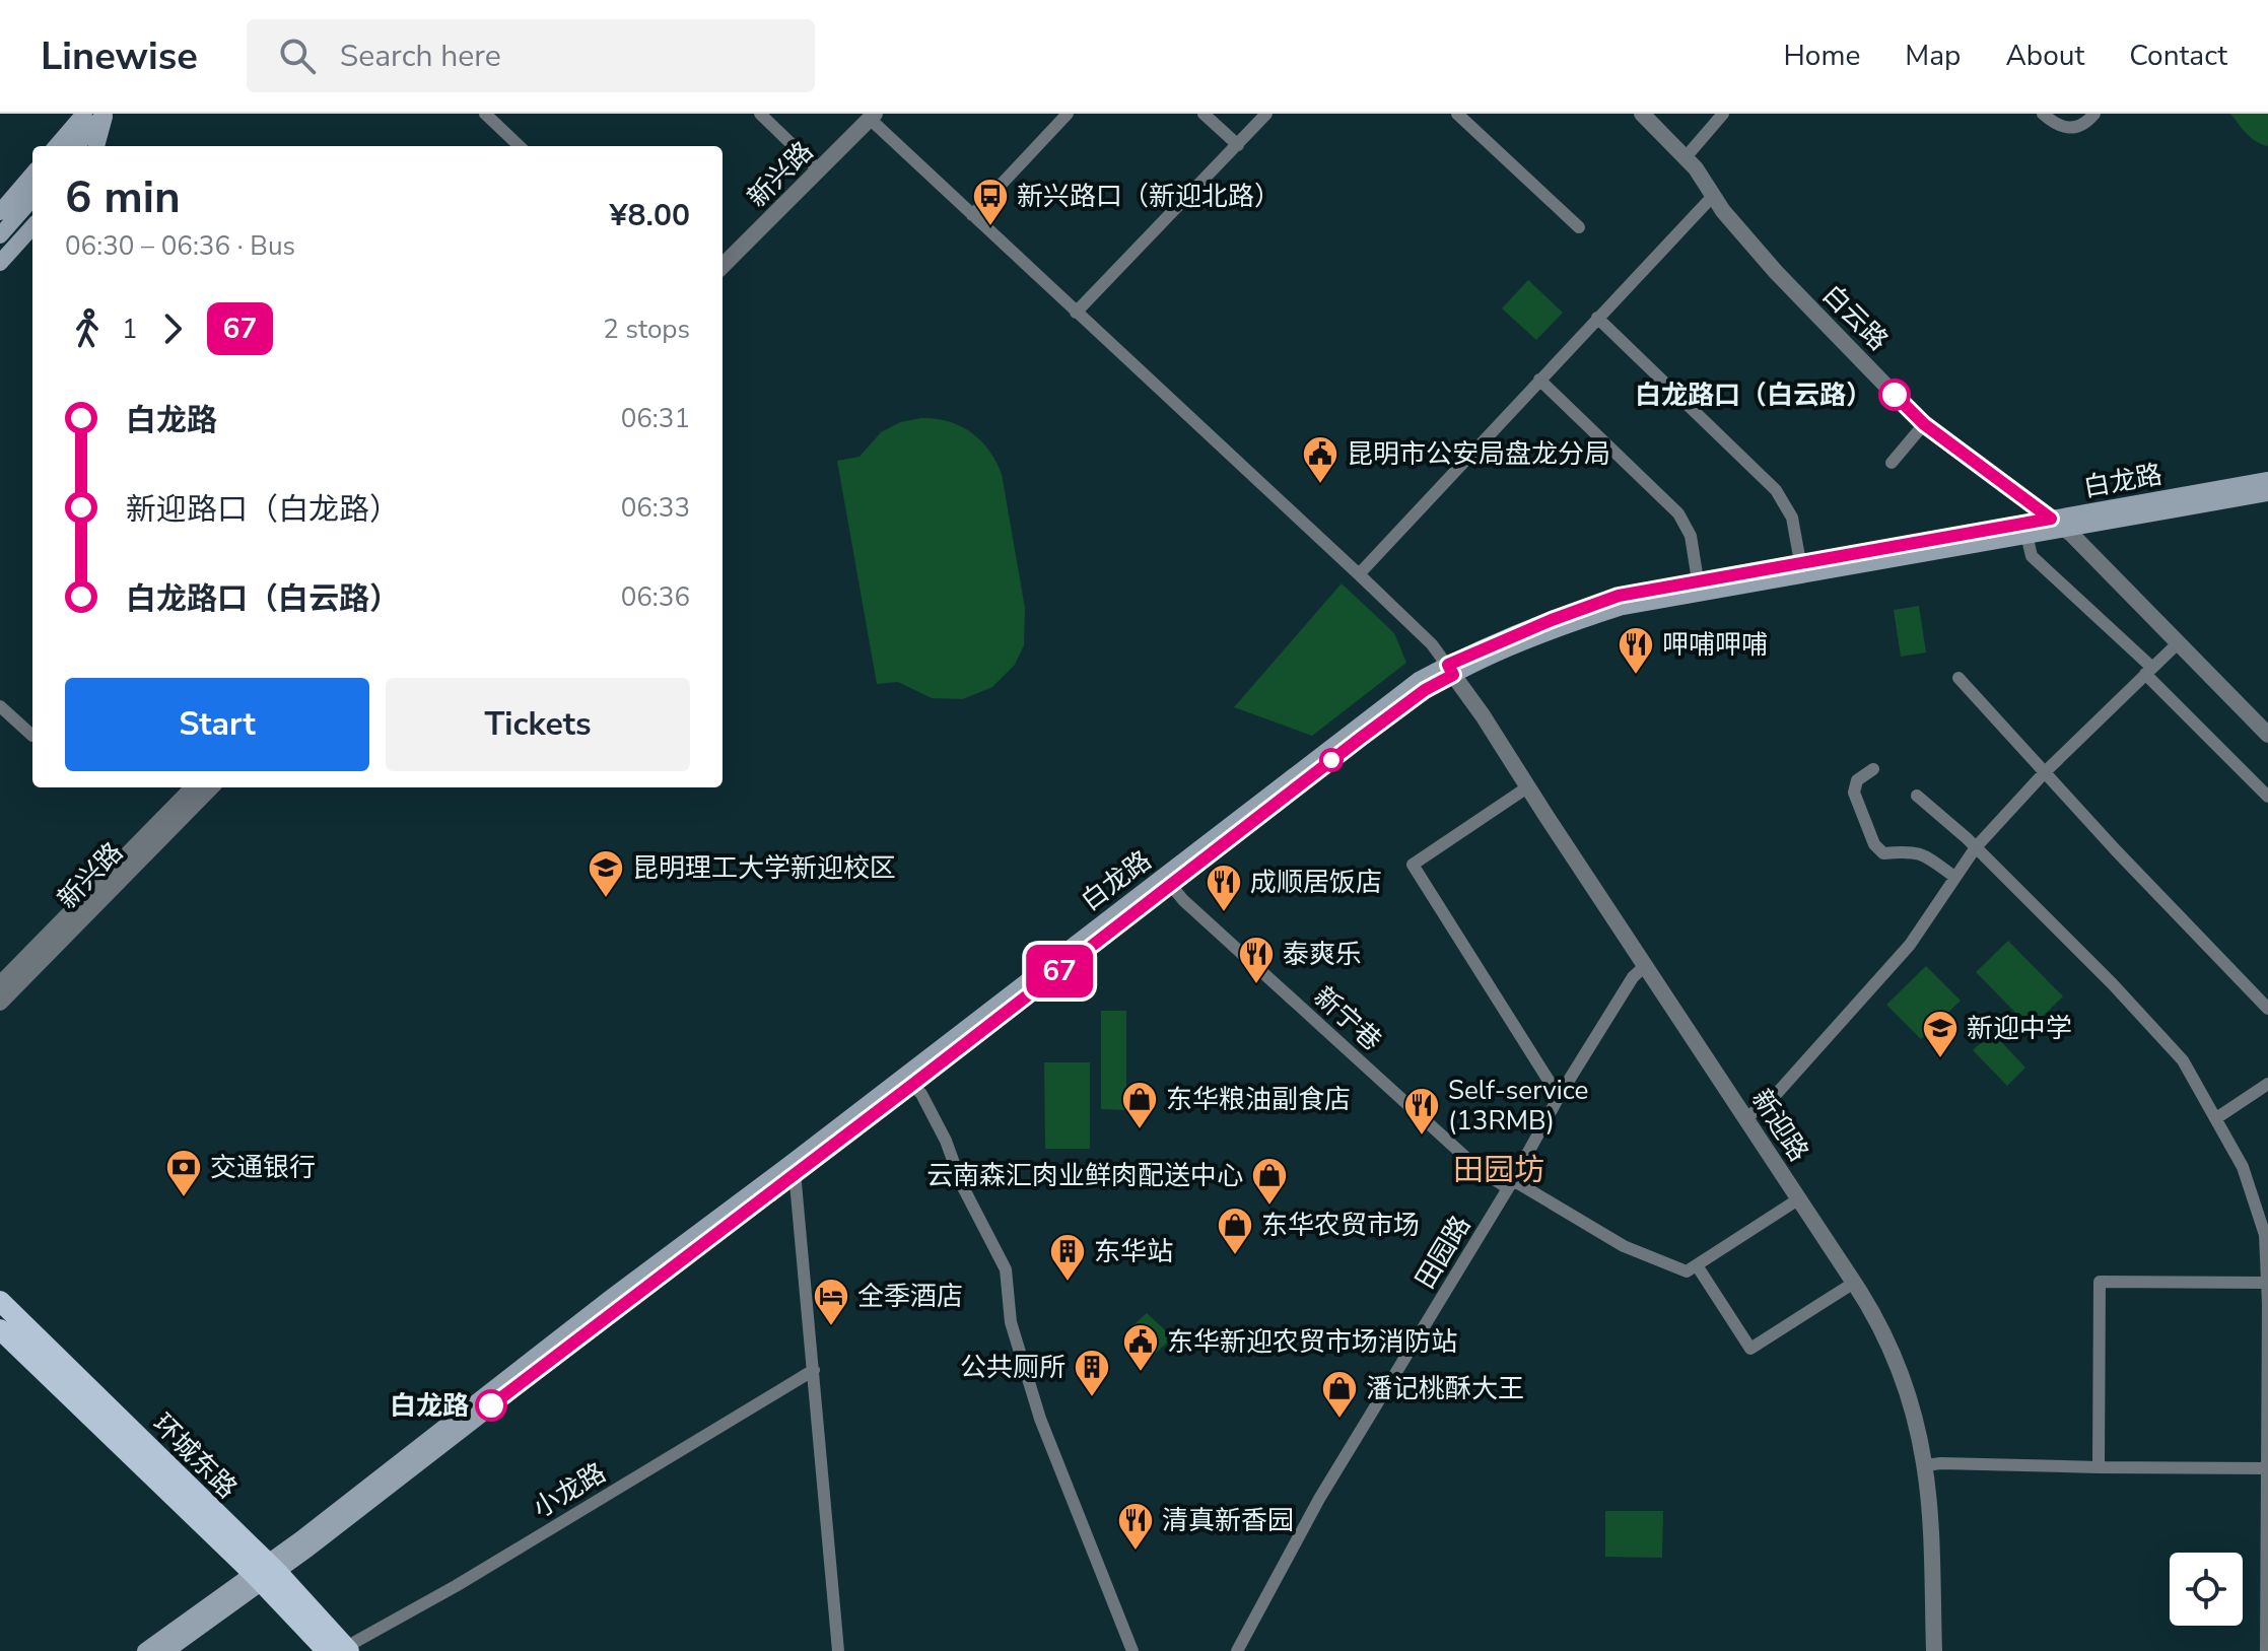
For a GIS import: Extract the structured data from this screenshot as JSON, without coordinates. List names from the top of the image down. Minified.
{"streets":{"main road":["白龙路","环城东路"],"street":["新兴路","白云路","新宁巷","新迎路","田园路","小龙路"]},"crossings":[["白云路","白龙路"],["白龙路","新宁巷"],["白龙路","新迎路"],["白龙路","环城东路"],["新宁巷","田园路"],["新迎路","田园路"],["环城东路","小龙路"]],"districts":["田园坊"],"places":{"bus stop":["新兴路口（新迎北路）"],"other":["白龙路口（白云路）","白龙路"],"public building":["昆明市公安局盘龙分局","东华新迎农贸市场消防站"],"restaurant":["呷哺呷哺","成顺居饭店","泰爽乐","Self-service (13RMB)","清真新香园"],"school or university":["昆明理工大学新迎校区","新迎中学"],"shop":["东华粮油副食店","云南森汇肉业鲜肉配送中心","东华农贸市场","潘记桃酥大王"],"bank":["交通银行"],"building":["东华站","公共厕所"],"hotel":["全季酒店"]},"lines":["bus line 67"],"page":{"header":"Linewise","search":"Search here","nav":["Home","Map","About","Contact"],"on_map":"67","heading":["6 min","06:30 – 06:36 · Bus","¥8.00"],"legs":["1","67","2 stops"],"list":[{"name":"白龙路","value":"06:31"},{"name":"新迎路口（白龙路）","value":"06:33"},{"name":"白龙路口（白云路）","value":"06:36"}],"buttons":["Start","Tickets"]}}
